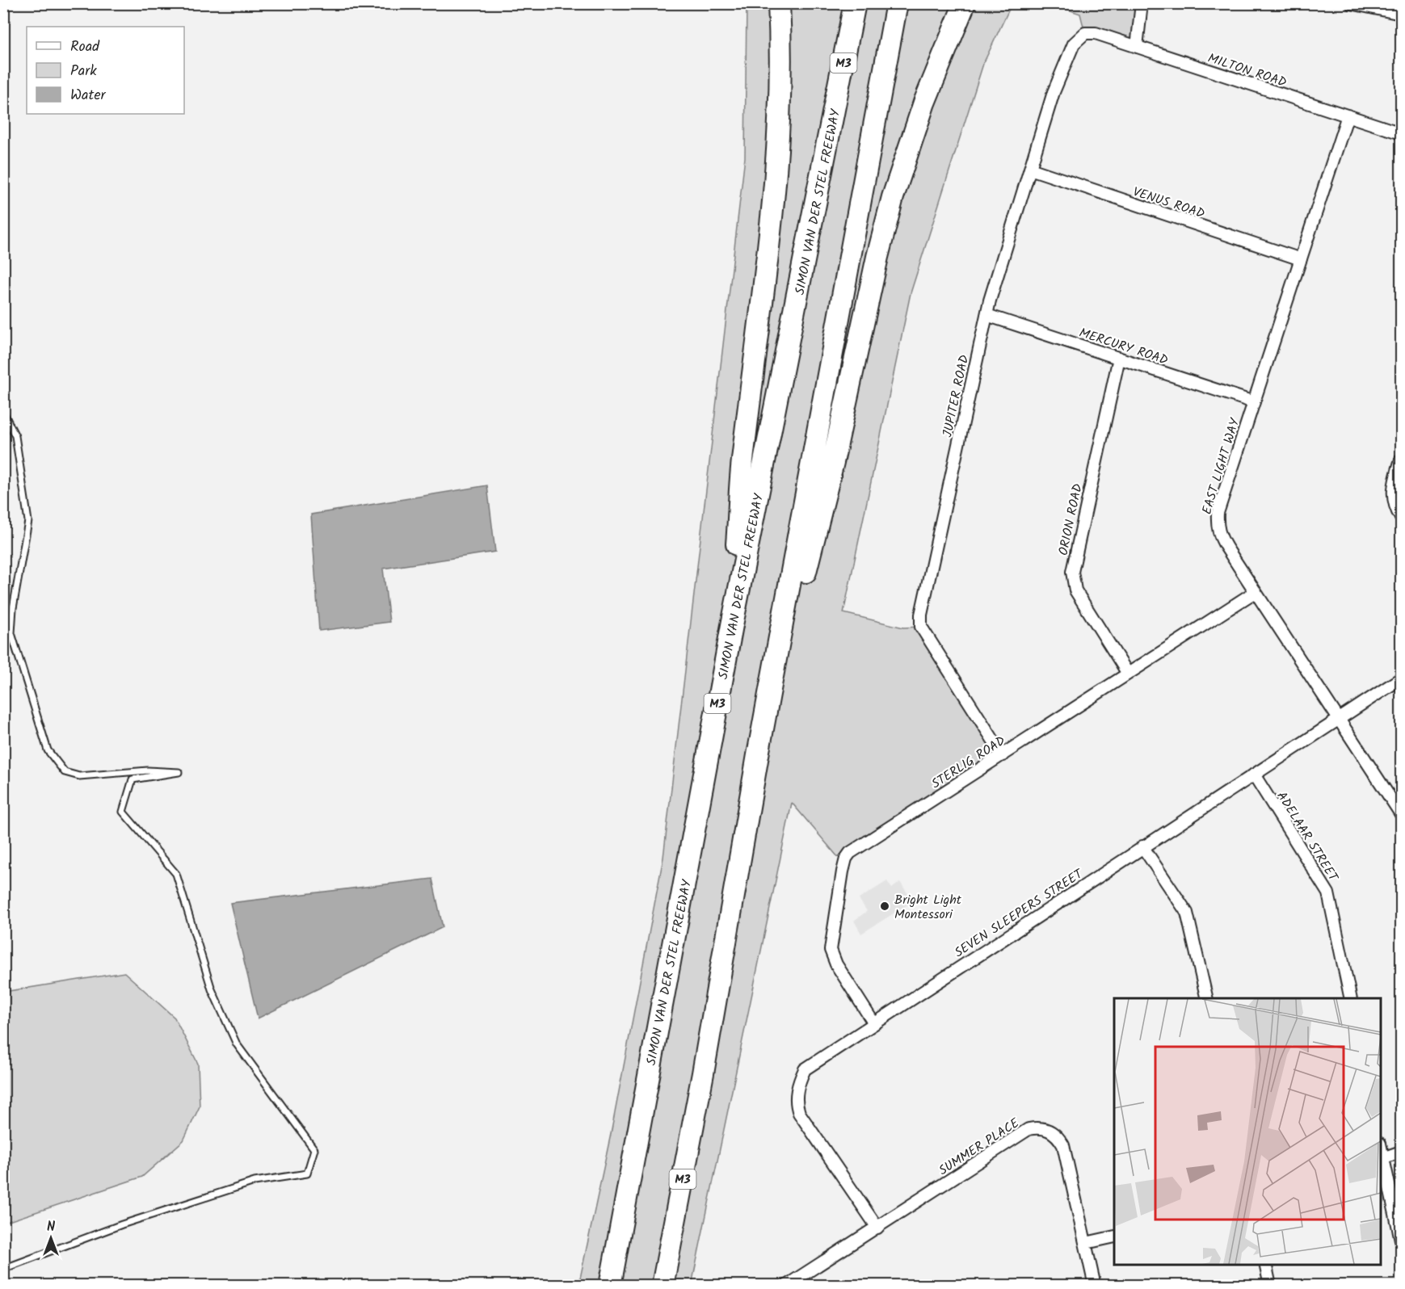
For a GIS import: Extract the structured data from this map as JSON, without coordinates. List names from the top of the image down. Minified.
{"streets":{"highway":["M3","SIMON VAN DER STEL FREEWAY"],"street":["MILTON ROAD","VENUS ROAD","MERCURY ROAD","JUPITER ROAD","EAST LIGHT WAY","ORION ROAD","STERLIG ROAD","ADELAAR STREET","SEVEN SLEEPERS STREET","SUMMER PLACE"]},"crossings":[["MILTON ROAD","JUPITER ROAD"],["MILTON ROAD","EAST LIGHT WAY"],["VENUS ROAD","JUPITER ROAD"],["VENUS ROAD","EAST LIGHT WAY"],["MERCURY ROAD","JUPITER ROAD"],["MERCURY ROAD","EAST LIGHT WAY"],["MERCURY ROAD","ORION ROAD"],["JUPITER ROAD","STERLIG ROAD"],["EAST LIGHT WAY","STERLIG ROAD"],["EAST LIGHT WAY","SEVEN SLEEPERS STREET"],["ORION ROAD","STERLIG ROAD"],["STERLIG ROAD","SEVEN SLEEPERS STREET"],["ADELAAR STREET","SEVEN SLEEPERS STREET"],["SEVEN SLEEPERS STREET","SUMMER PLACE"]],"places":["Bright Light Montessori"],"legend":["Road","Park","Water"],"north":"top"}
